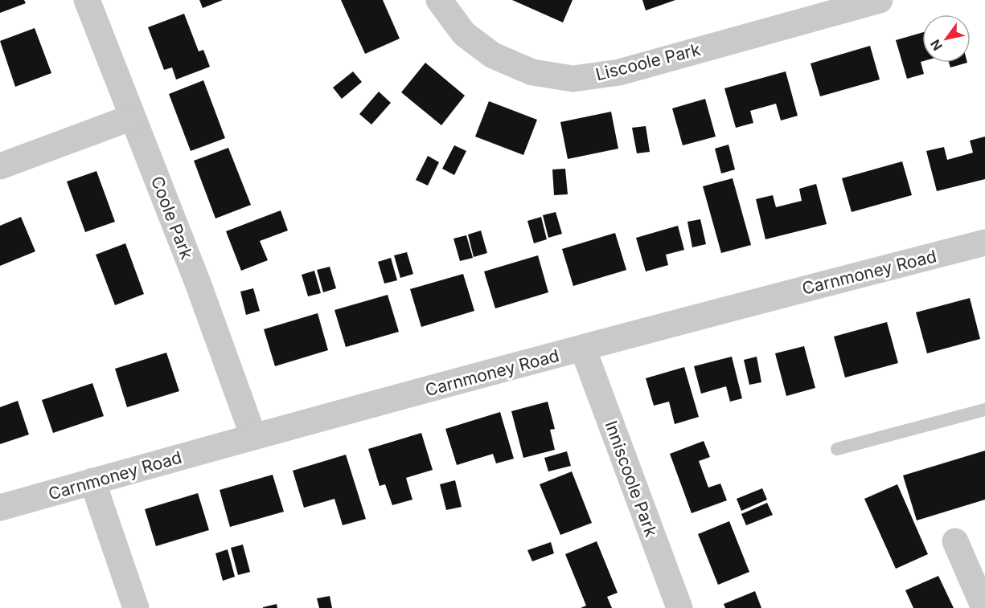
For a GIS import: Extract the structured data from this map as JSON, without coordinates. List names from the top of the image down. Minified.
{"streets":{"street":["Liscoole Park","Coole Park","Carnmoney Road","Inniscoole Park"]},"crossings":[["Coole Park","Carnmoney Road"],["Carnmoney Road","Inniscoole Park"]],"north":"bottom left"}
